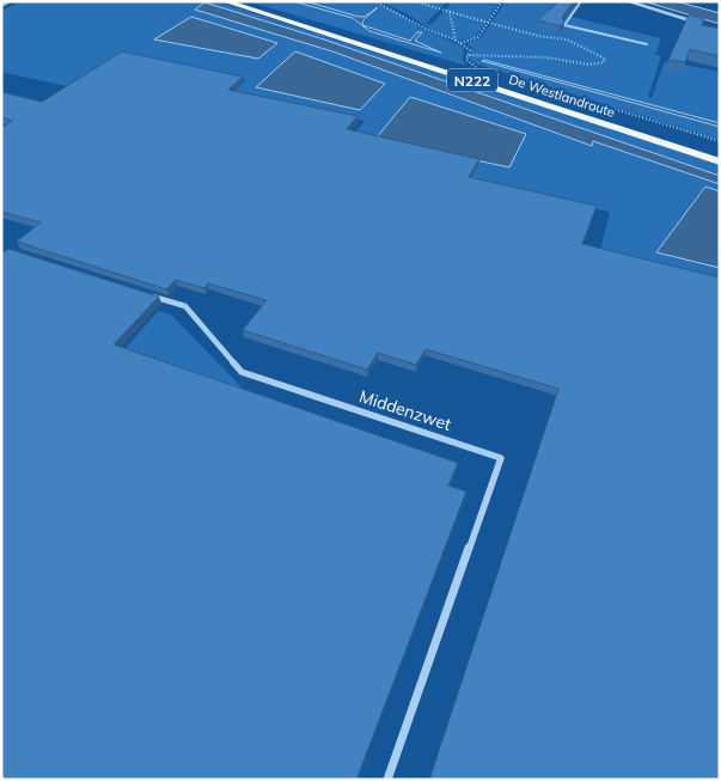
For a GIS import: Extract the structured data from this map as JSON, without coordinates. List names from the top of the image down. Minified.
{"streets":{"main road":["N222","De Westlandroute"],"street":["Middenzwet"]}}
